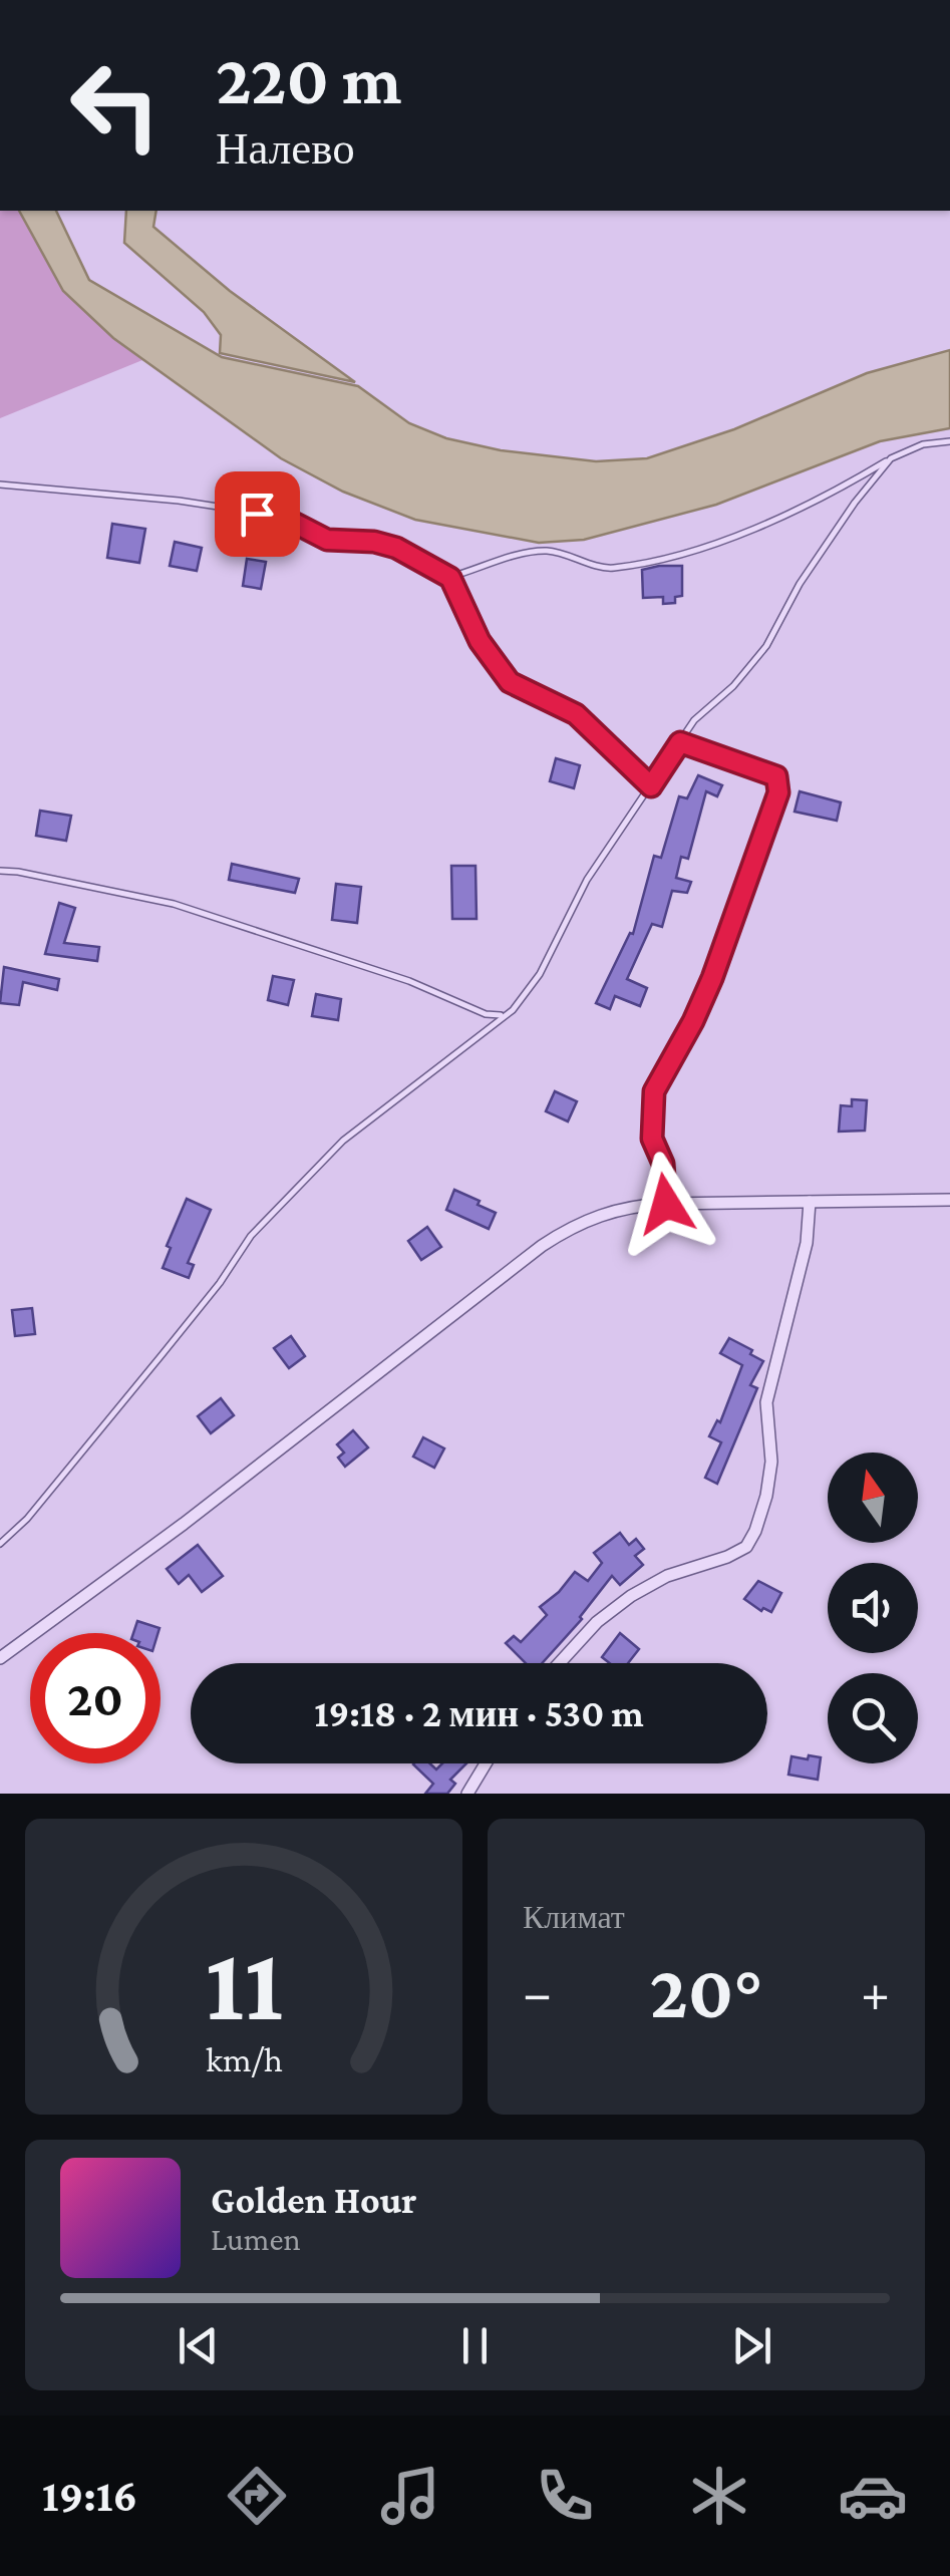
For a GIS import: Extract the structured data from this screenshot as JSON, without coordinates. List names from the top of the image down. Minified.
{"north":"top","page":{"turn":["220 m","Налево"],"limit":"20","trip":"19:18 · 2 мин · 530 m","tile":"Климат","heat":["−","20°","+"],"song":["Golden Hour","Lumen"],"tabs":"19:16","gauge":["11","km/h"]}}
